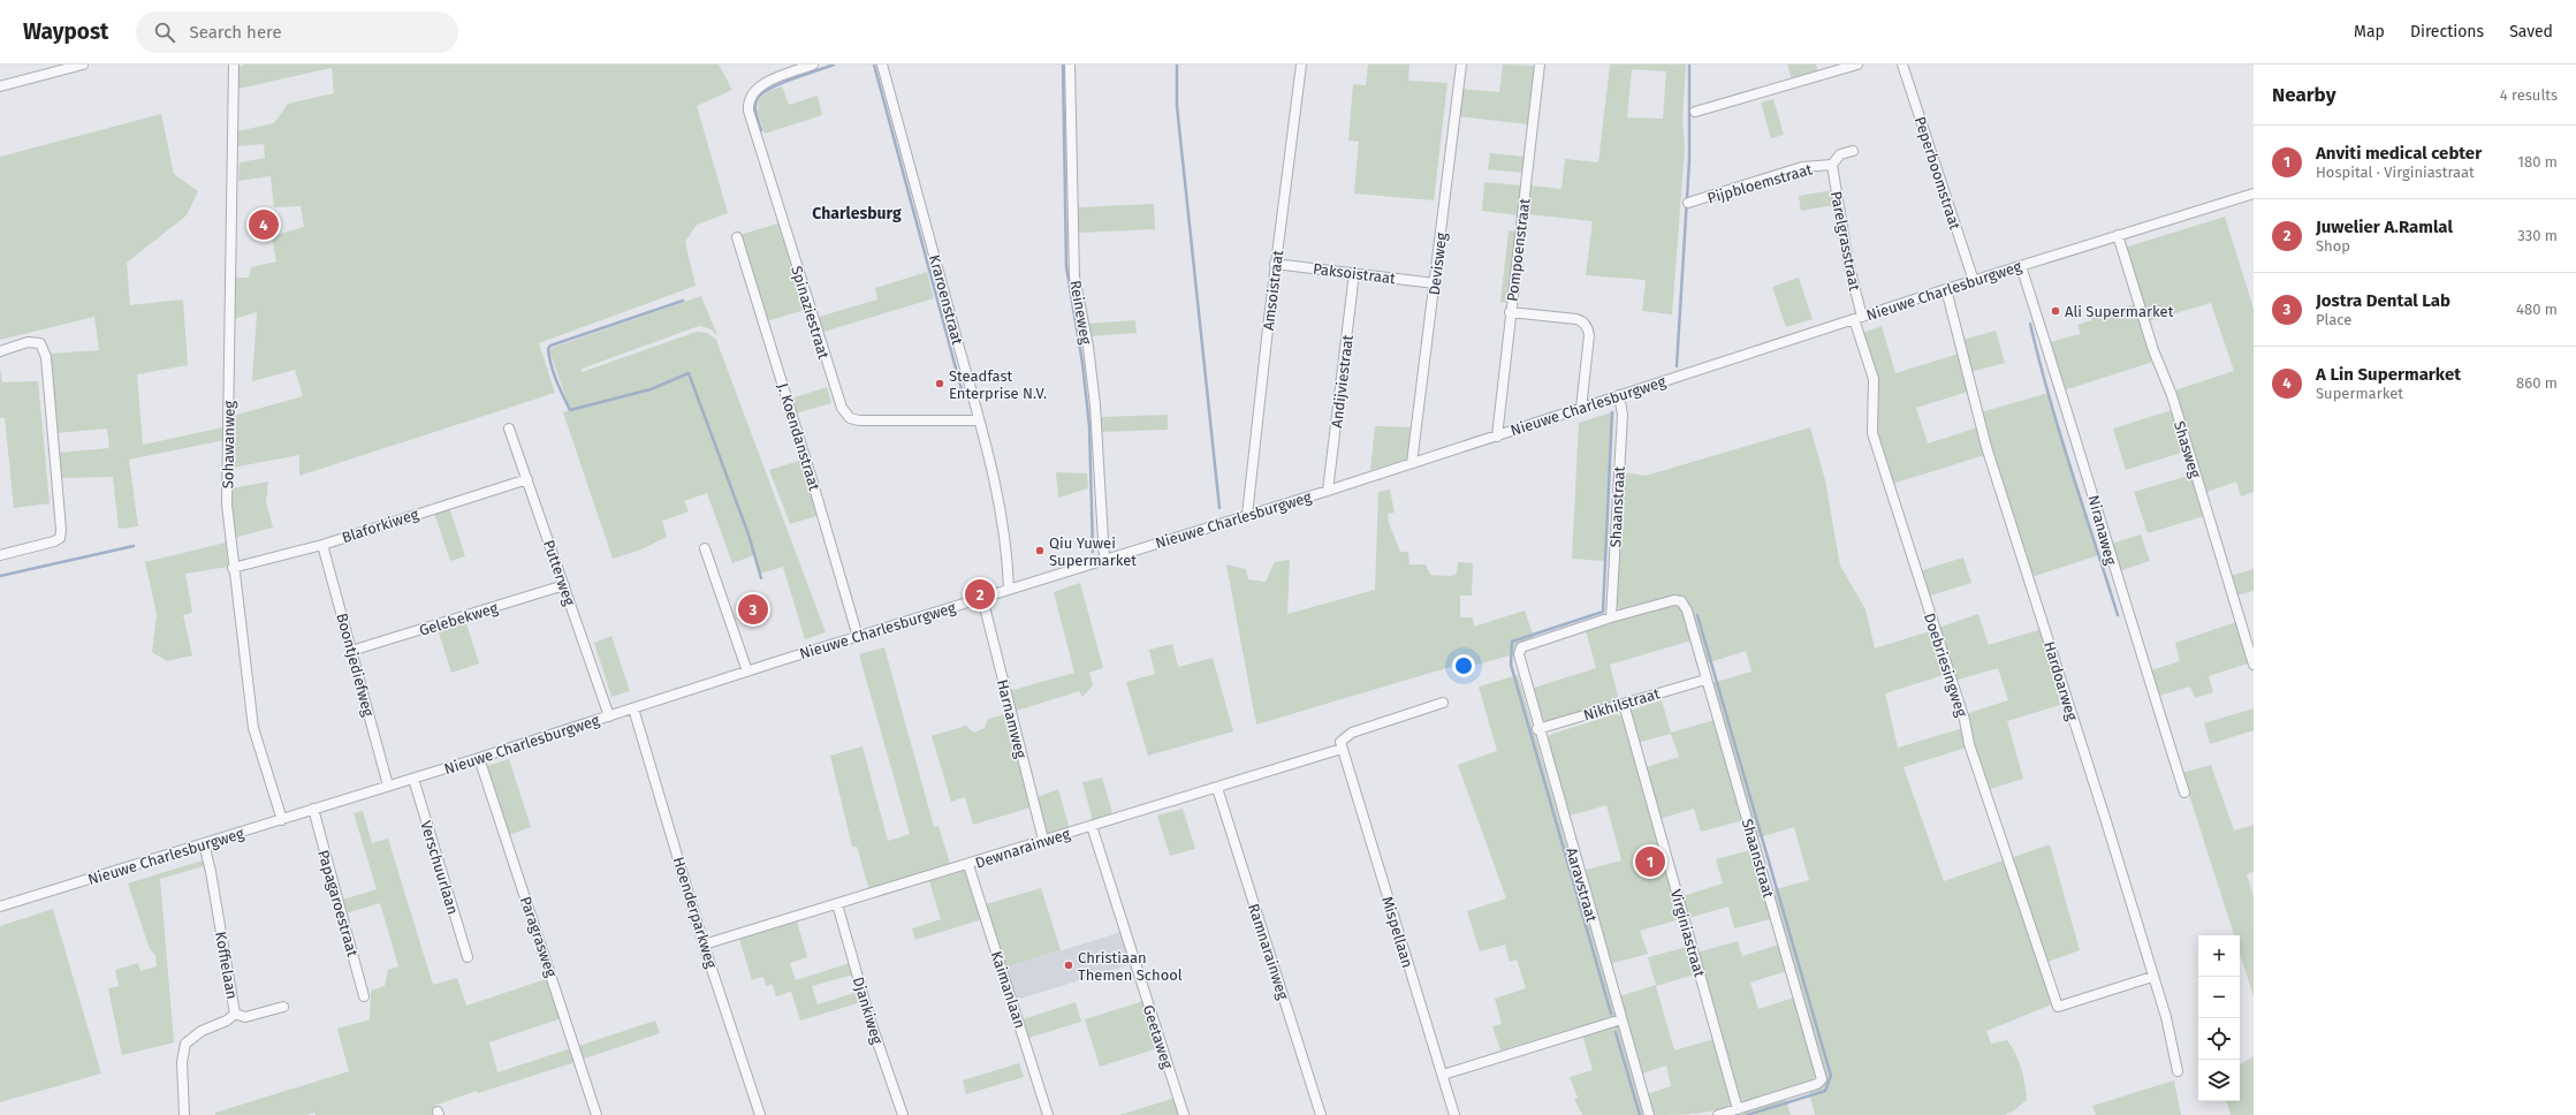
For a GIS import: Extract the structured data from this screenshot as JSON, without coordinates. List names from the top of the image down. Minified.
{"streets":{"street":["Peperboomstraat","Pijpbloemstraat","Parelgrasstraat","Pompoenstraat","Devisweg","Paksoistraat","Amsoistraat","Nieuwe Charlesburgweg","Kraroenstraat","Spinaziestraat","Reineweg","Andijviestraat","J. Koendanstraat","Sohawanweg","Shasweg","Shaanstraat","Blaforkiweg","Niranaweg","Putterweg","Gelebekweg","Boontjediefweg","Doebriesingweg","Hardoarweg","Nikhilstraat","Harnamweg","Dewnarainweg","Verschuurlaan","Aaravstraat","Papagaroestraat","Hoenderparkweg","Mispellaan","Virginiastraat","Paragrasweg","Ramnarainweg","Koffielaan","Kaimanlaan","Djankiweg","Geetaweg"]},"crossings":[["Peperboomstraat","Nieuwe Charlesburgweg"],["Pijpbloemstraat","Parelgrasstraat"],["Parelgrasstraat","Nieuwe Charlesburgweg"],["Parelgrasstraat","Doebriesingweg"],["Pompoenstraat","Nieuwe Charlesburgweg"],["Devisweg","Paksoistraat"],["Devisweg","Nieuwe Charlesburgweg"],["Paksoistraat","Amsoistraat"],["Paksoistraat","Andijviestraat"],["Amsoistraat","Nieuwe Charlesburgweg"],["Nieuwe Charlesburgweg","Kraroenstraat"],["Nieuwe Charlesburgweg","Reineweg"],["Nieuwe Charlesburgweg","Andijviestraat"],["Nieuwe Charlesburgweg","J. Koendanstraat"],["Nieuwe Charlesburgweg","Sohawanweg"],["Nieuwe Charlesburgweg","Shasweg"],["Nieuwe Charlesburgweg","Shaanstraat"],["Nieuwe Charlesburgweg","Niranaweg"],["Nieuwe Charlesburgweg","Putterweg"],["Nieuwe Charlesburgweg","Boontjediefweg"],["Nieuwe Charlesburgweg","Doebriesingweg"],["Nieuwe Charlesburgweg","Hardoarweg"],["Nieuwe Charlesburgweg","Harnamweg"],["Nieuwe Charlesburgweg","Verschuurlaan"],["Nieuwe Charlesburgweg","Papagaroestraat"],["Nieuwe Charlesburgweg","Hoenderparkweg"],["Nieuwe Charlesburgweg","Paragrasweg"],["Nieuwe Charlesburgweg","Koffielaan"],["Kraroenstraat","Spinaziestraat"],["Sohawanweg","Blaforkiweg"],["Shaanstraat","Nikhilstraat"],["Shaanstraat","Aaravstraat"],["Shaanstraat","Virginiastraat"],["Blaforkiweg","Putterweg"],["Blaforkiweg","Boontjediefweg"],["Putterweg","Gelebekweg"],["Gelebekweg","Boontjediefweg"],["Doebriesingweg","Hardoarweg"],["Nikhilstraat","Aaravstraat"],["Nikhilstraat","Virginiastraat"],["Harnamweg","Dewnarainweg"],["Dewnarainweg","Hoenderparkweg"],["Dewnarainweg","Mispellaan"],["Dewnarainweg","Ramnarainweg"],["Dewnarainweg","Kaimanlaan"],["Dewnarainweg","Djankiweg"],["Dewnarainweg","Geetaweg"]],"districts":["Charlesburg"],"places":["Ali Supermarket","Steadfast Enterprise N.V.","Qiu Yuwei Supermarket","Christiaan Themen School"],"page":{"header":"Waypost","search":"Search here","nav":["Map","Directions","Saved"],"heading":["Nearby","4 results"],"list":[{"mark":"1","name":"Anviti medical cebter","note":"Hospital · Virginiastraat","value":"180 m"},{"mark":"2","name":"Juwelier A.Ramlal","note":"Shop","value":"330 m"},{"mark":"3","name":"Jostra Dental Lab","note":"Place","value":"480 m"},{"mark":"4","name":"A Lin Supermarket","note":"Supermarket","value":"860 m"}],"pins":["4","2","3","1"],"map_buttons":["+","−"]}}
